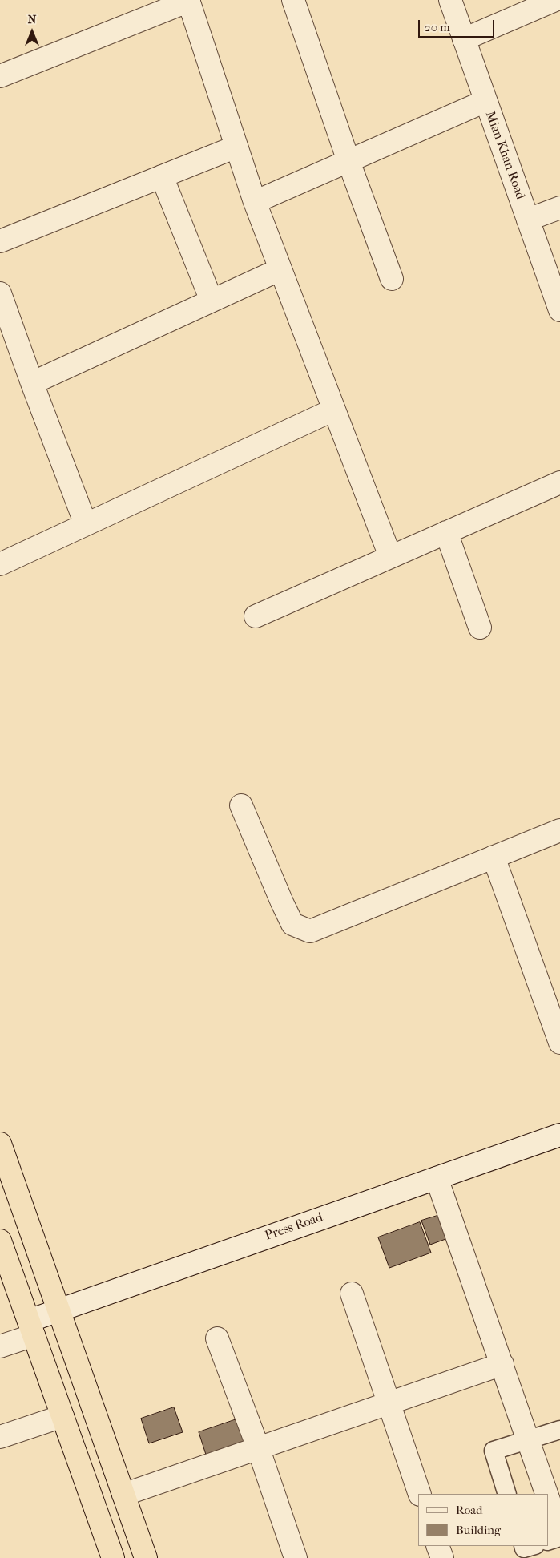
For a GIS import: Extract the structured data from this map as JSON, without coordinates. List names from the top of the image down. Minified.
{"streets":{"street":["Mian Khan Road","Press Road"]},"legend":["Road","Building"],"scale_bar":"20 m","north":"top"}
